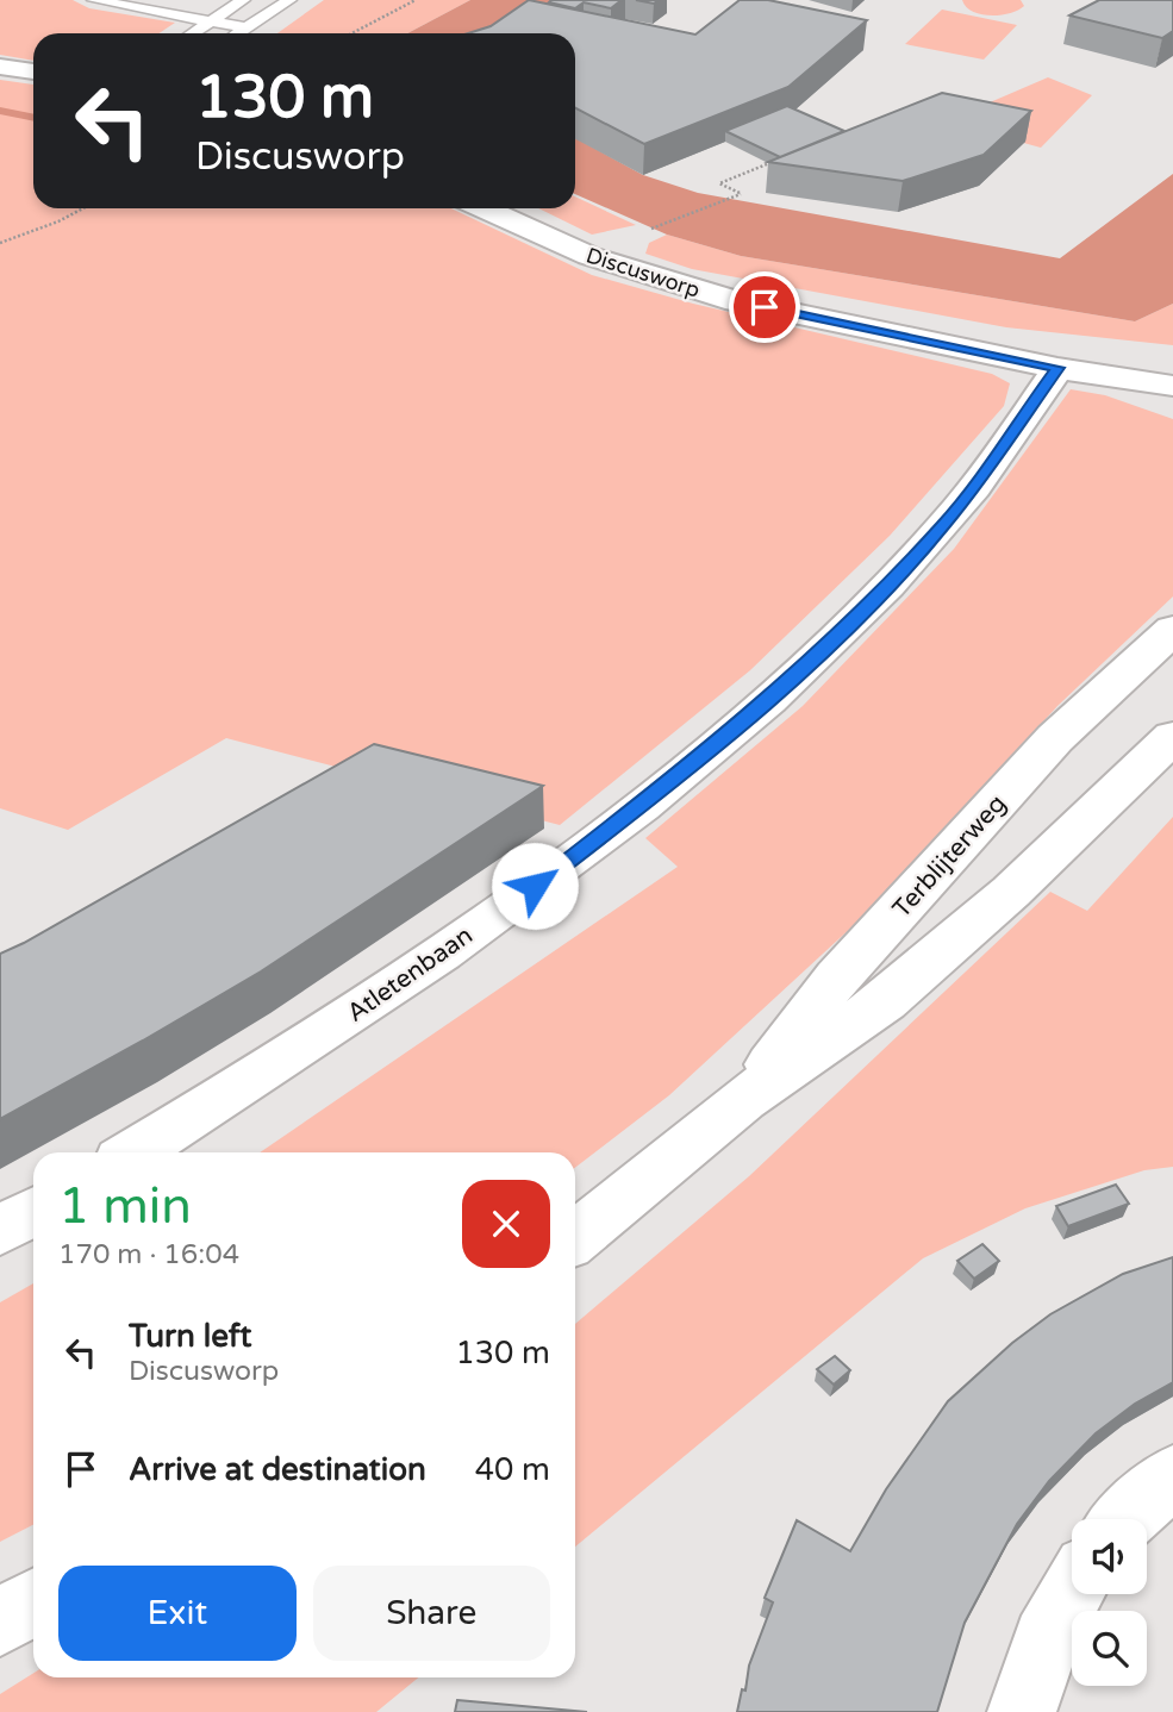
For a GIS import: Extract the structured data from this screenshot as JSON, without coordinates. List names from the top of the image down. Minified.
{"streets":{"street":["Discusworp","Terblijterweg","Atletenbaan"]},"crossings":[["Discusworp","Atletenbaan"]],"page":{"turn":["130 m","Discusworp"],"heading":["1 min","170 m · 16:04"],"list":[{"name":"Turn left","note":"Discusworp","value":"130 m"},{"name":"Arrive at destination","value":"40 m"}],"buttons":["Exit","Share"]}}
